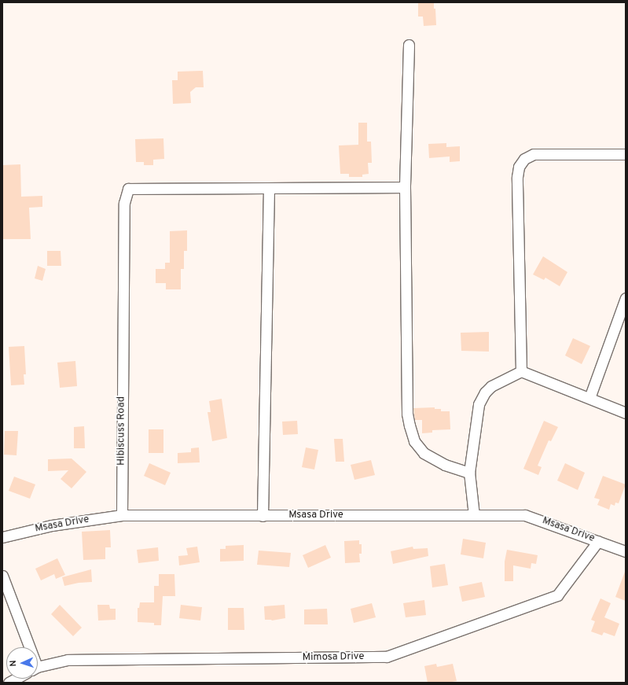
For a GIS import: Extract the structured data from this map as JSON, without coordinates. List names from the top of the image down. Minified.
{"streets":{"street":["Hibiscuss Road","Msasa Drive","Mimosa Drive"]},"crossings":[["Hibiscuss Road","Msasa Drive"],["Msasa Drive","Mimosa Drive"]],"north":"left"}
